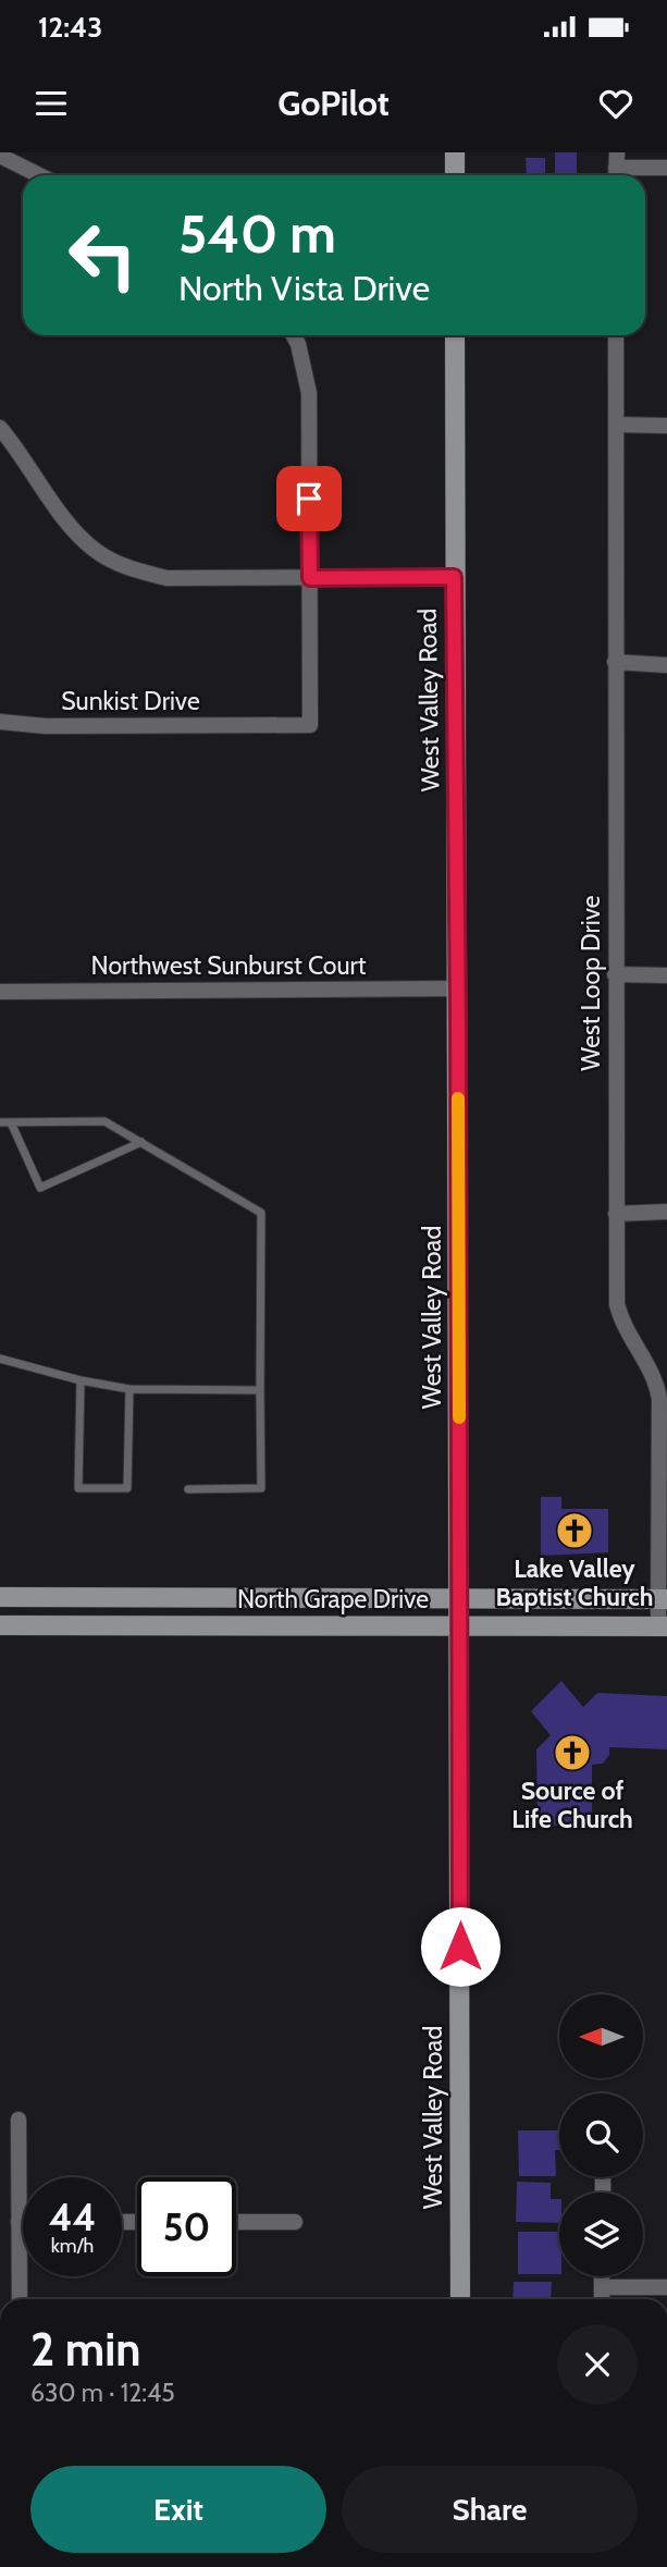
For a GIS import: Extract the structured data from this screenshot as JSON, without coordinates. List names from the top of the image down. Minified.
{"streets":{"main road":["West Valley Road","North Grape Drive"],"street":["Sunkist Drive","Northwest Sunburst Court","West Loop Drive"]},"crossings":[["West Valley Road","Northwest Sunburst Court"],["West Valley Road","North Grape Drive"],["West Loop Drive","North Grape Drive"]],"places":{"church":["Lake Valley Baptist Church","Source of Life Church"]},"north":"left","page":{"status":"12:43","header":"GoPilot","turn":["540 m","North Vista Drive"],"speed":"44 km/h","limit":"50","heading":["2 min","630 m · 12:45"],"buttons":["Exit","Share"]}}
